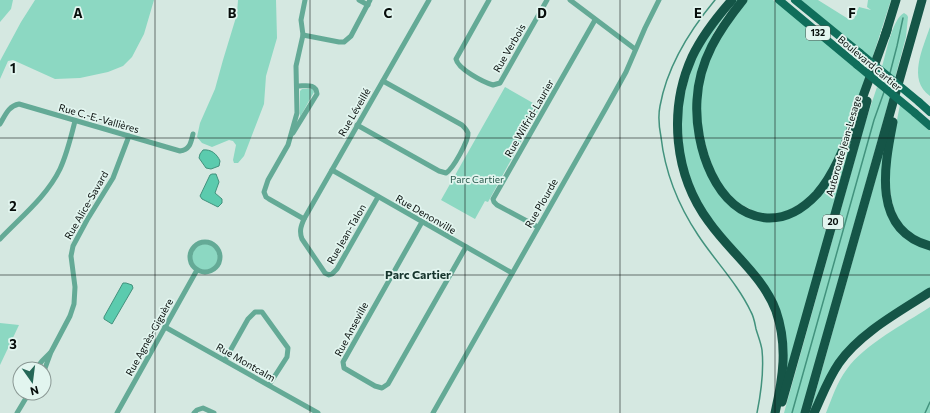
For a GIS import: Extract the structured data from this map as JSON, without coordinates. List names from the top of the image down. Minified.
{"streets":{"highway":["Autoroute Jean-Lesage","20"],"main road":["132","Boulevard Cartier"],"street":["Rue Verbois","Rue Léveillé","Rue C.-E.-Vallières","Rue Wilfrid-Laurier","Rue Plourde","Rue Alice-Savard","Rue Denonville","Rue Jean-Talon","Rue Anseville","Rue Agnès-Giguère","Rue Montcalm"]},"crossings":[["Rue Léveillé","Rue Denonville"],["Rue Léveillé","Rue Jean-Talon"],["Rue C.-E.-Vallières","Rue Alice-Savard"],["Rue Wilfrid-Laurier","Rue Plourde"],["Rue Plourde","Rue Denonville"],["Rue Denonville","Rue Jean-Talon"],["Rue Denonville","Rue Anseville"],["Rue Agnès-Giguère","Rue Montcalm"]],"districts":["Parc Cartier"],"parks":["Parc Cartier"],"north":"bottom","grid":{"columns":["A","B","C","D","E","F"],"rows":["1","2","3"]}}
